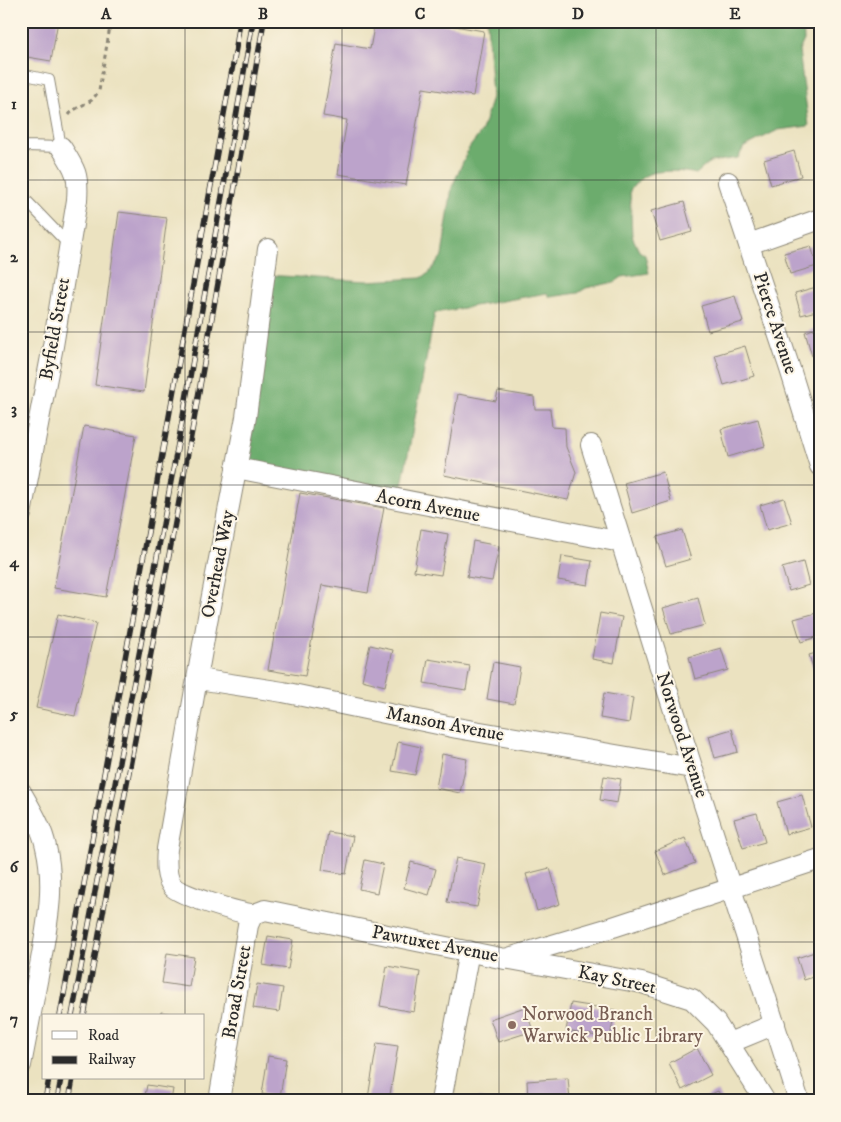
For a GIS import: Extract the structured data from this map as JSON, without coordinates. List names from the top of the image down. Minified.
{"streets":{"street":["Pierce Avenue","Byfield Street","Acorn Avenue","Overhead Way","Manson Avenue","Norwood Avenue","Pawtuxet Avenue","Kay Street","Broad Street"]},"crossings":[["Acorn Avenue","Overhead Way"],["Acorn Avenue","Norwood Avenue"],["Overhead Way","Manson Avenue"],["Overhead Way","Pawtuxet Avenue"],["Manson Avenue","Norwood Avenue"],["Norwood Avenue","Pawtuxet Avenue"],["Pawtuxet Avenue","Kay Street"],["Pawtuxet Avenue","Broad Street"]],"places":["Norwood Branch Warwick Public Library"],"legend":["Road","Railway"],"grid":{"columns":["A","B","C","D","E"],"rows":["1","2","3","4","5","6","7"]}}
